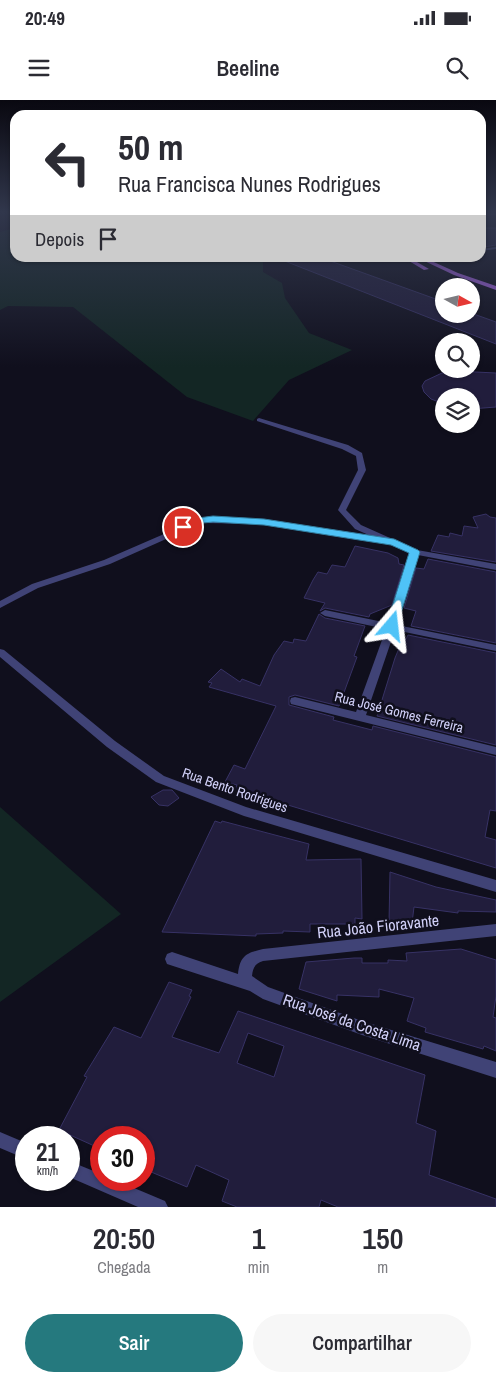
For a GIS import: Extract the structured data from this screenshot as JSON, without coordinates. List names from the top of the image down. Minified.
{"streets":{"street":["Rua José Gomes Ferreira","Rua Bento Rodrigues","Rua João Fioravante","Rua José da Costa Lima"]},"crossings":[["Rua João Fioravante","Rua José da Costa Lima"]],"north":"right","page":{"status":"20:49","header":"Beeline","turn":["50 m","Rua Francisca Nunes Rodrigues"],"then":"Depois","speed":"21 km/h","limit":"30","eta":["20:50","Chegada","1","min","150","m"],"buttons":["Sair","Compartilhar"]}}
